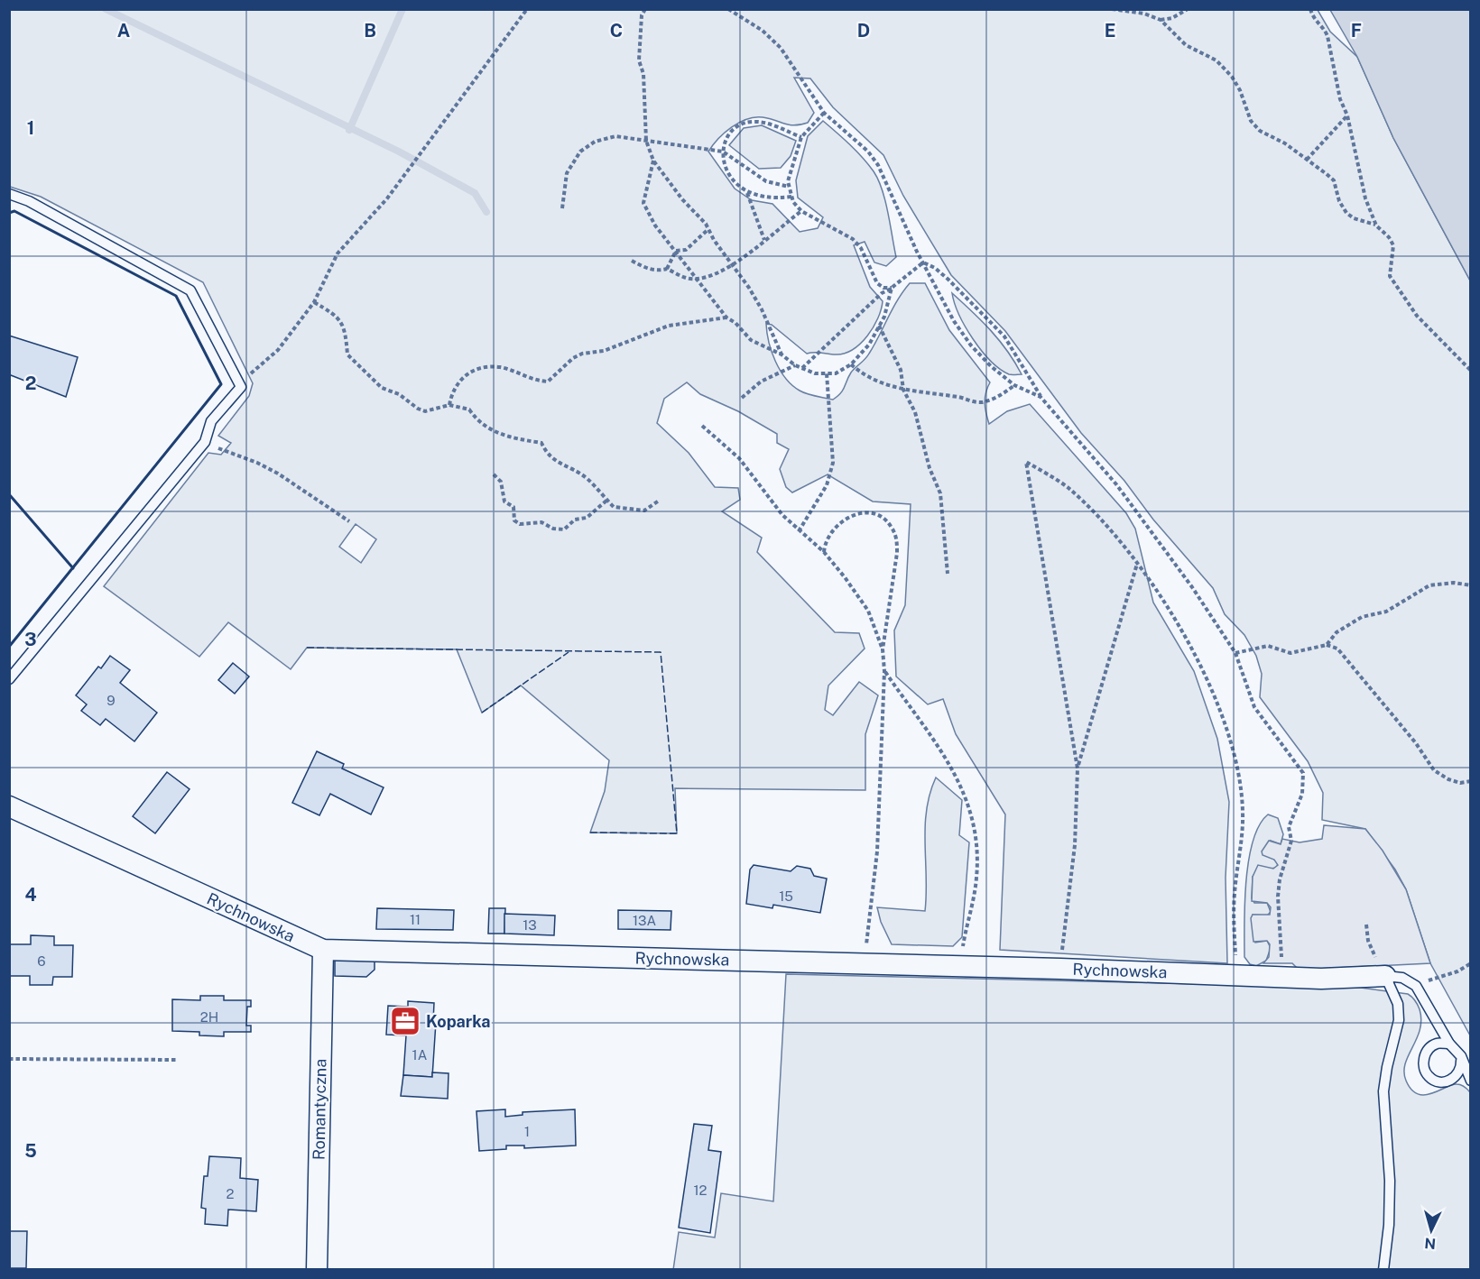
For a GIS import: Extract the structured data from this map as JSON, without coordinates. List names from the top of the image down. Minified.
{"streets":{"street":["Rychnowska","Romantyczna"]},"crossings":[["Rychnowska","Romantyczna"]],"places":{"office":["Koparka"]},"house_numbers":["9","15","11","13A","13","6","2H","1A","1","12","2"],"north":"bottom","grid":{"columns":["A","B","C","D","E","F"],"rows":["1","2","3","4","5"]}}
